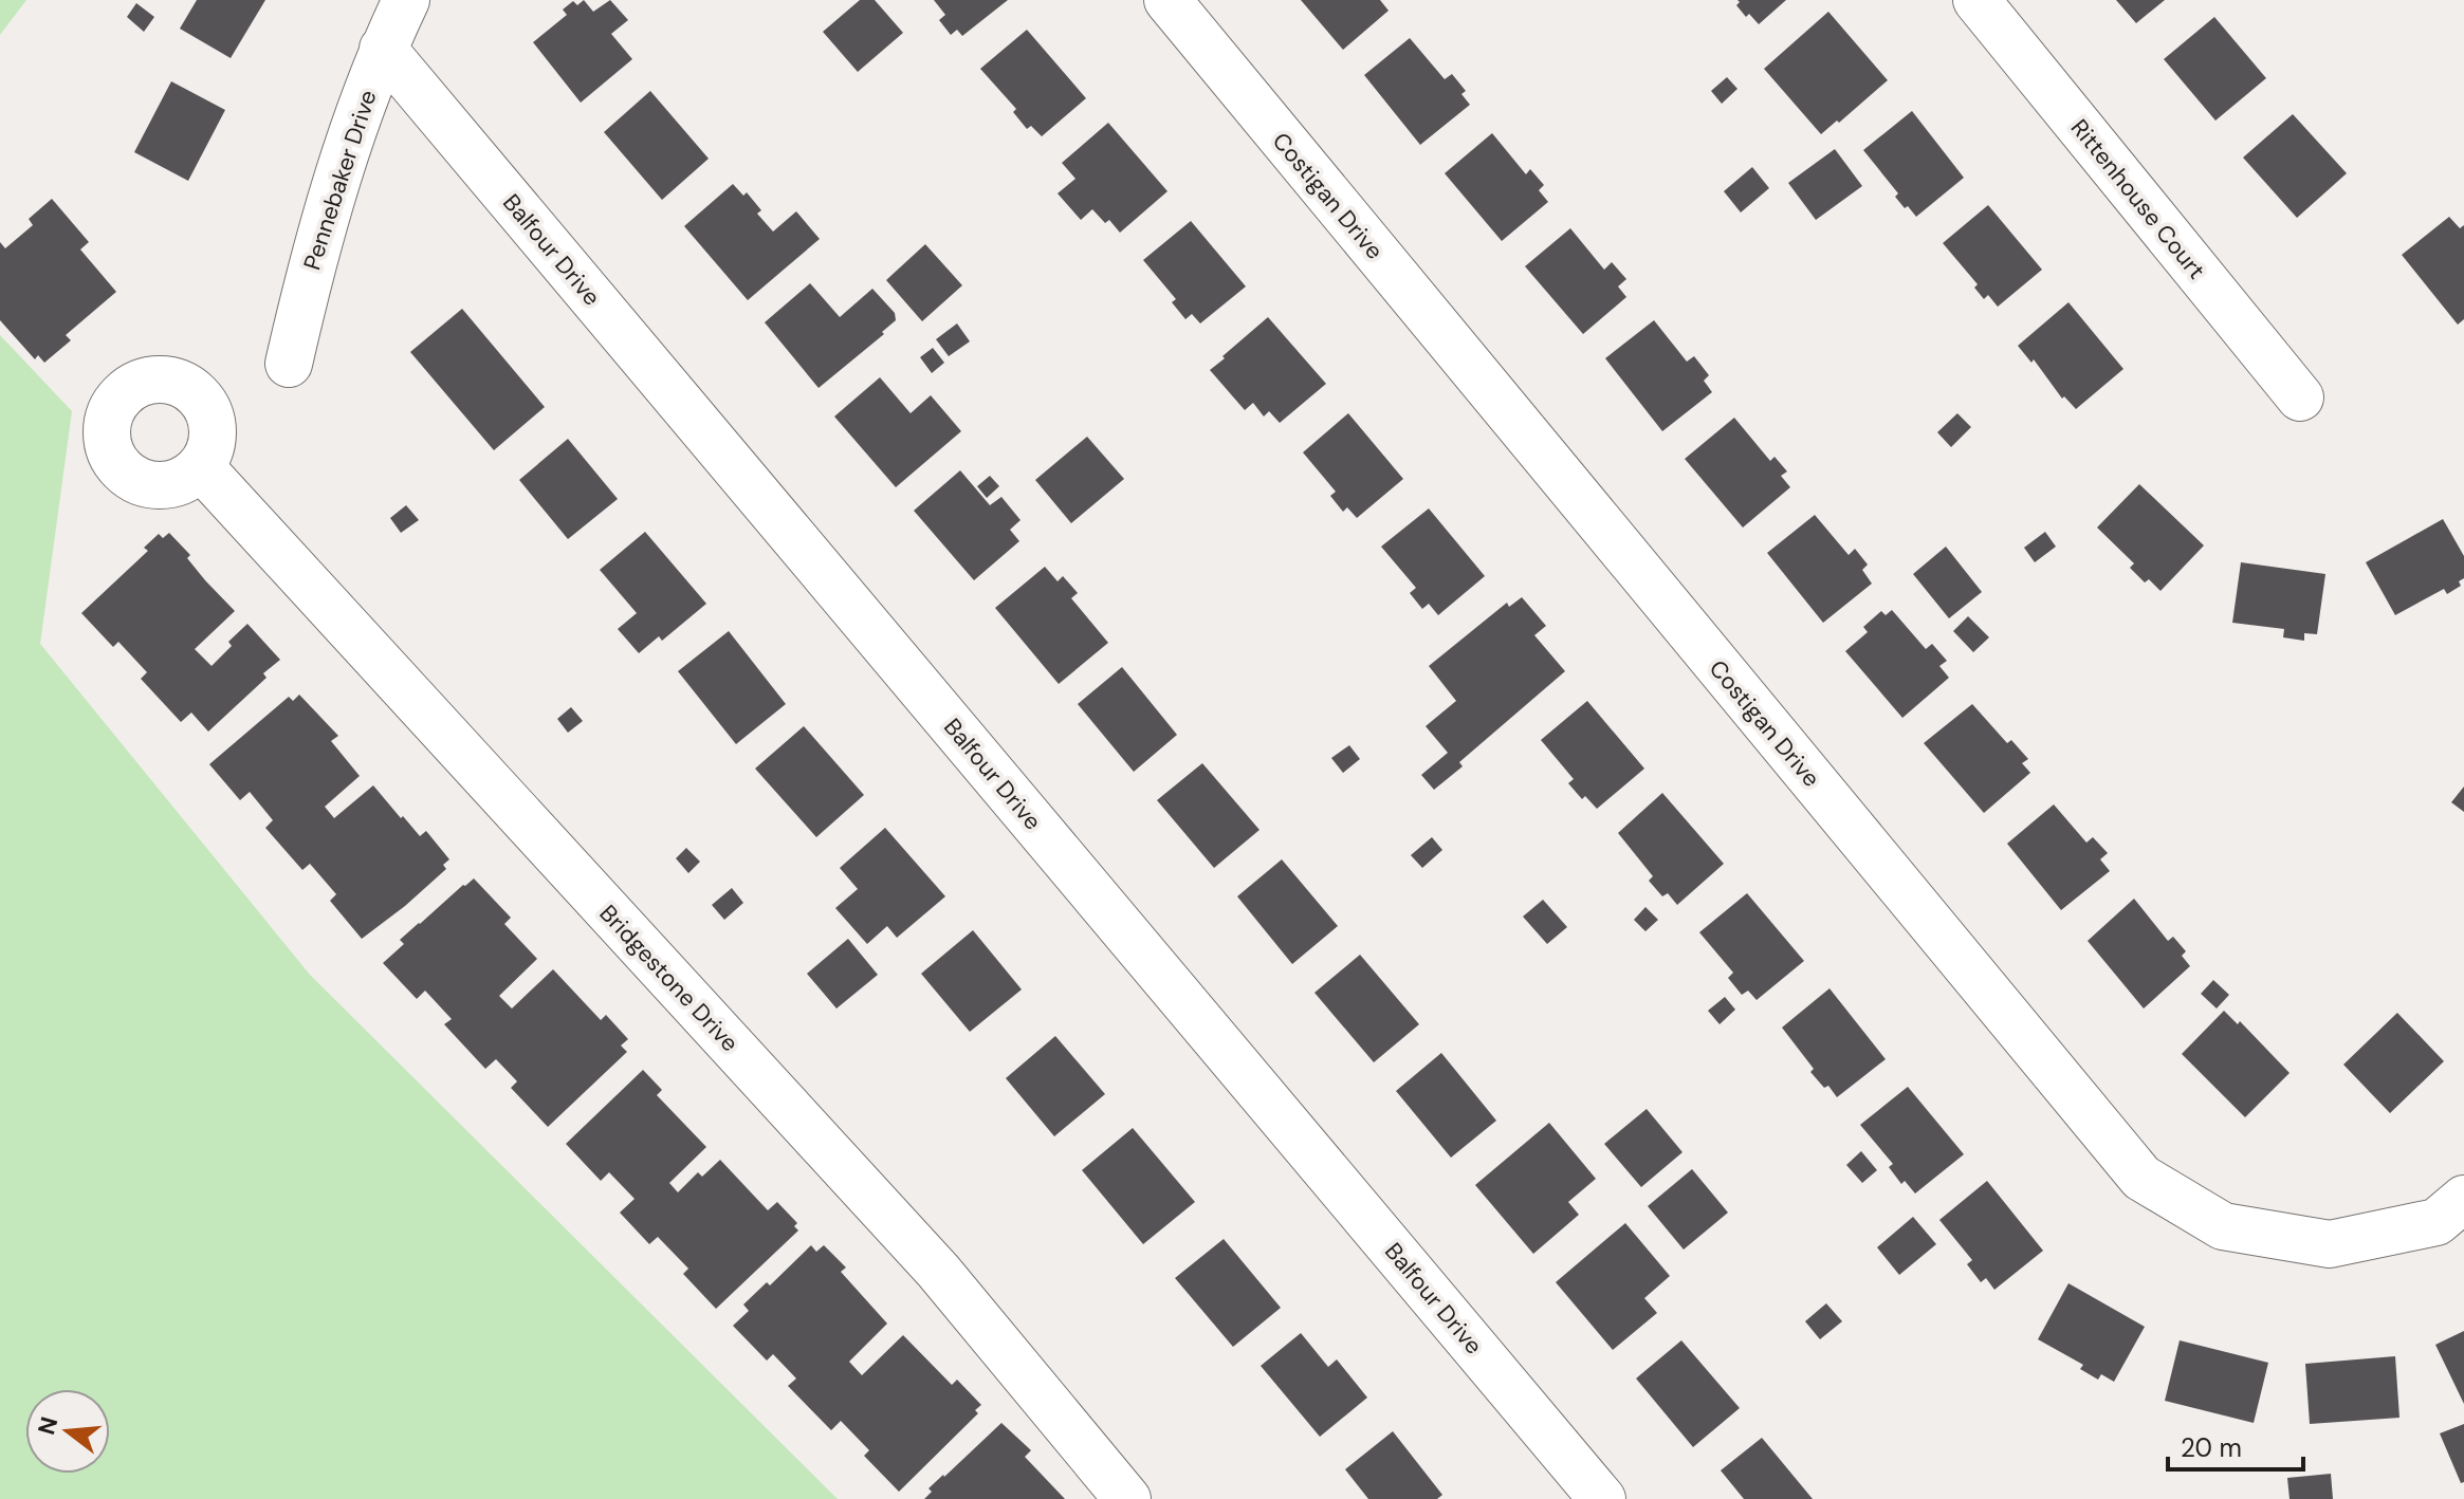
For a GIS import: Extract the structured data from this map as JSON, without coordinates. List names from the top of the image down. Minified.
{"streets":{"street":["Pennebaker Drive","Costigan Drive","Rittenhouse Court","Balfour Drive","Bridgestone Drive"]},"crossings":[["Pennebaker Drive","Balfour Drive"]],"scale_bar":"20 m","north":"left"}
